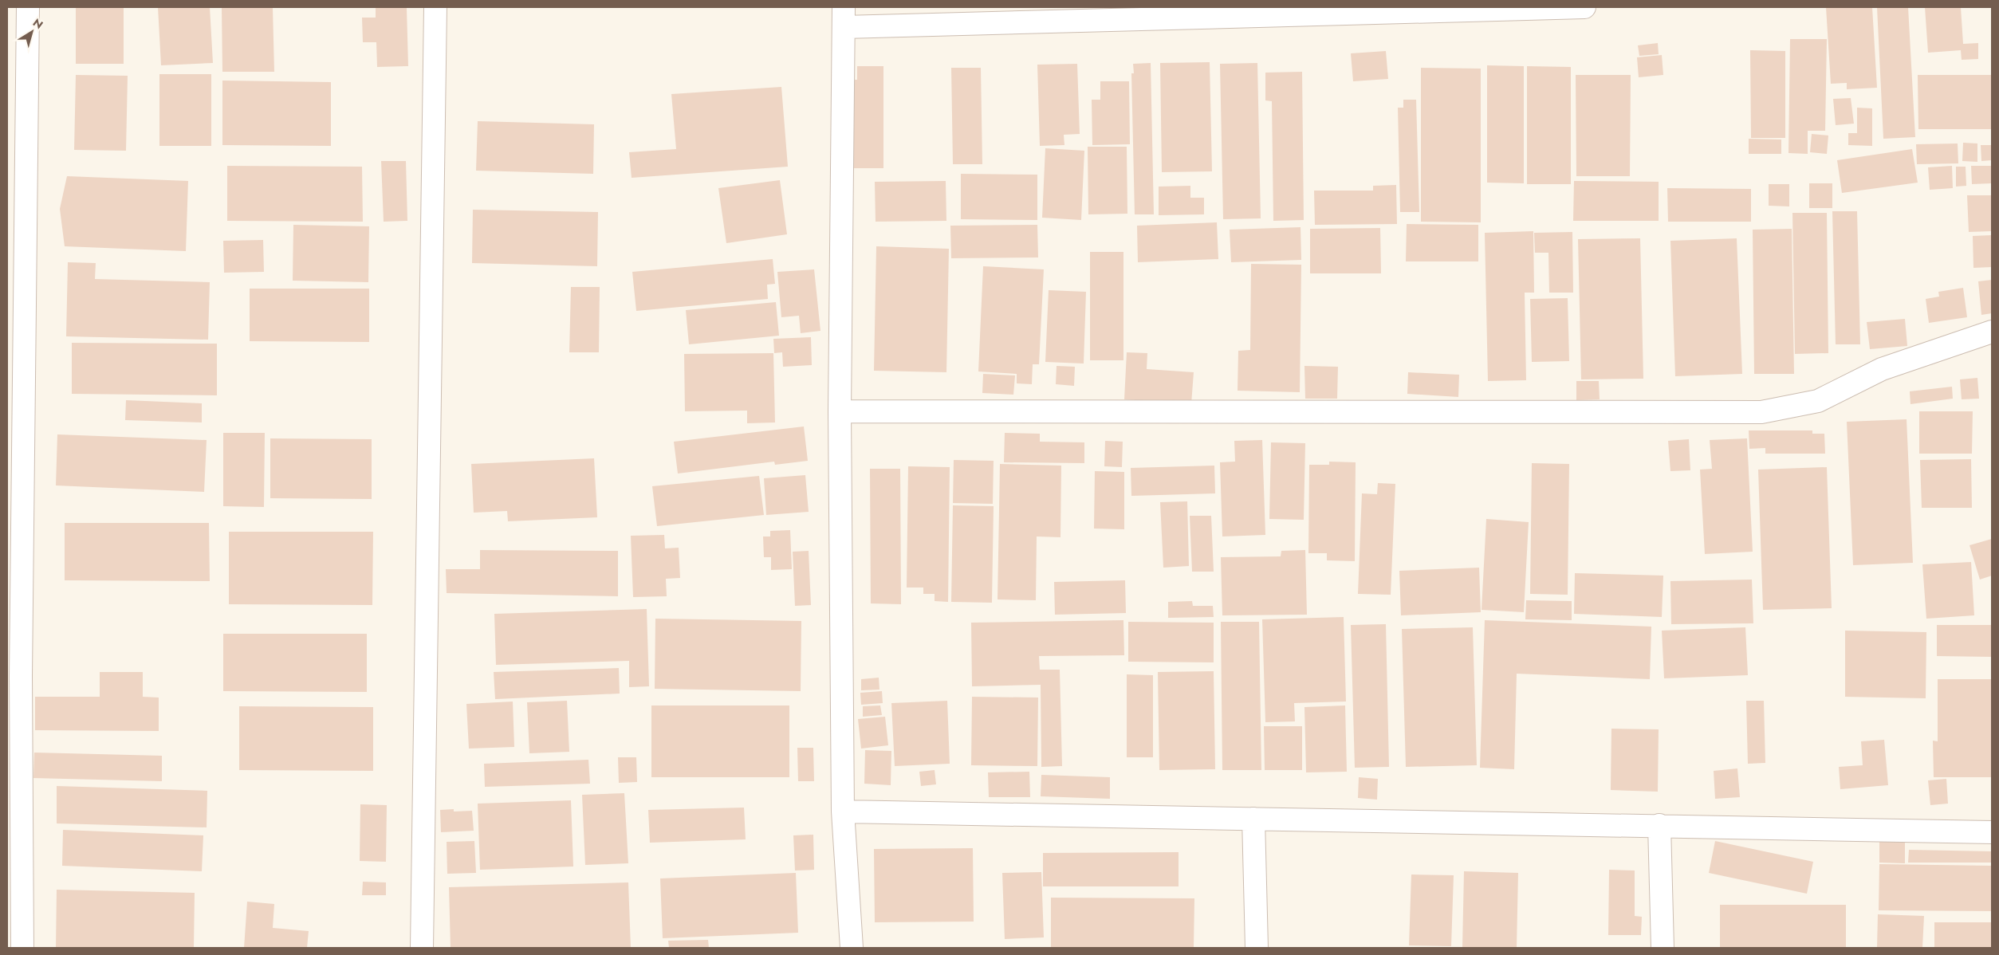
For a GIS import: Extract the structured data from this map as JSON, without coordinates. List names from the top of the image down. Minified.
{"north":"top right"}
